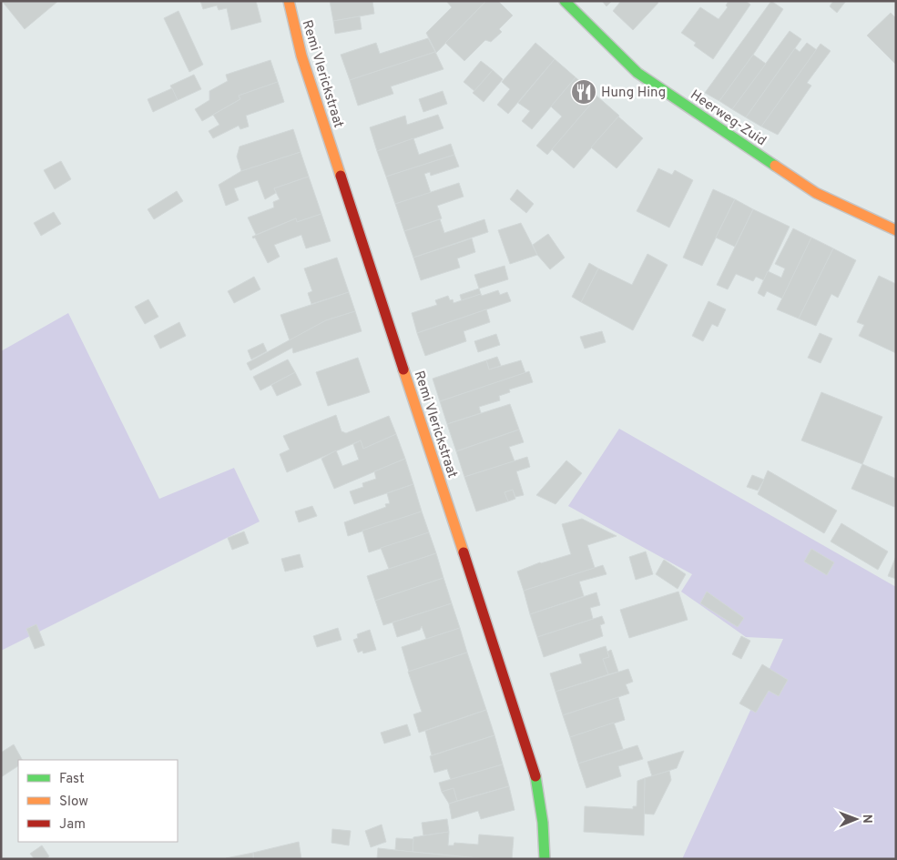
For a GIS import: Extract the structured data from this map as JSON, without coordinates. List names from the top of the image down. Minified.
{"streets":{"street":["Remi Vlerickstraat","Heerweg-Zuid"]},"places":{"restaurant":["Hung Hing"]},"legend":["Fast","Slow","Jam"],"north":"right"}
